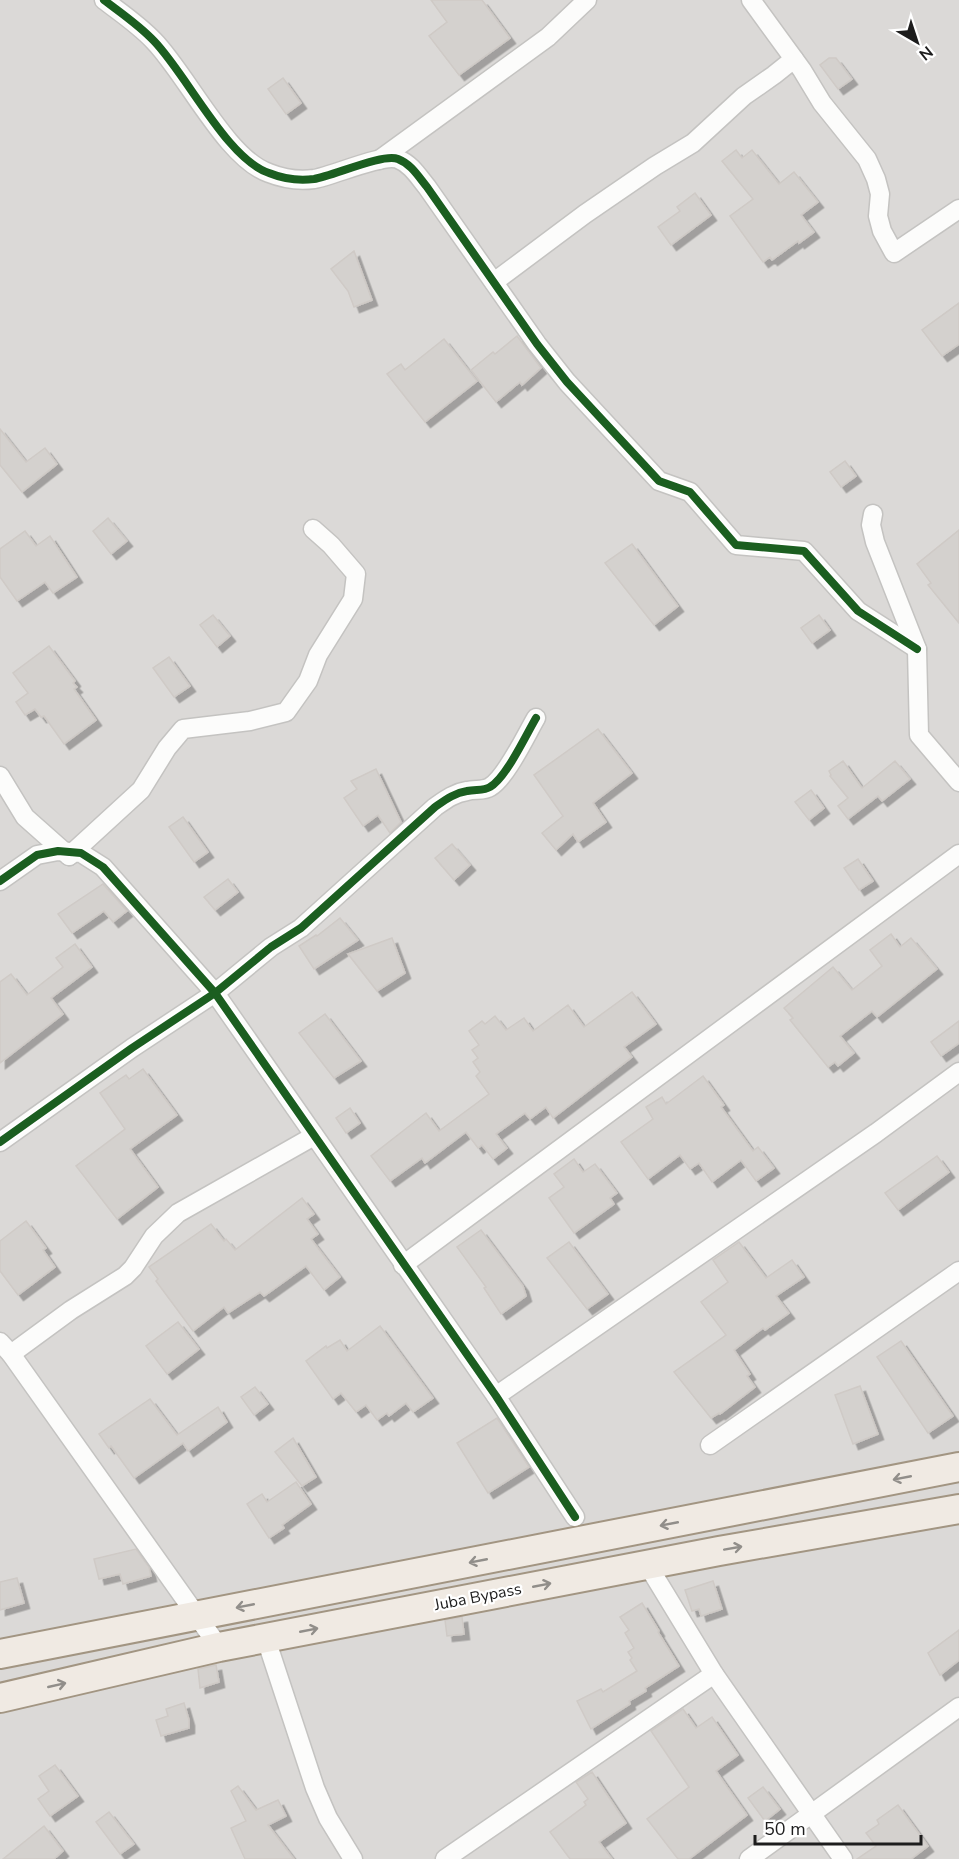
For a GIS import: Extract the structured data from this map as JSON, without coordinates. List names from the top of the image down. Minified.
{"streets":{"main road":["Juba Bypass"]},"scale_bar":"50 m","north":"bottom right"}
